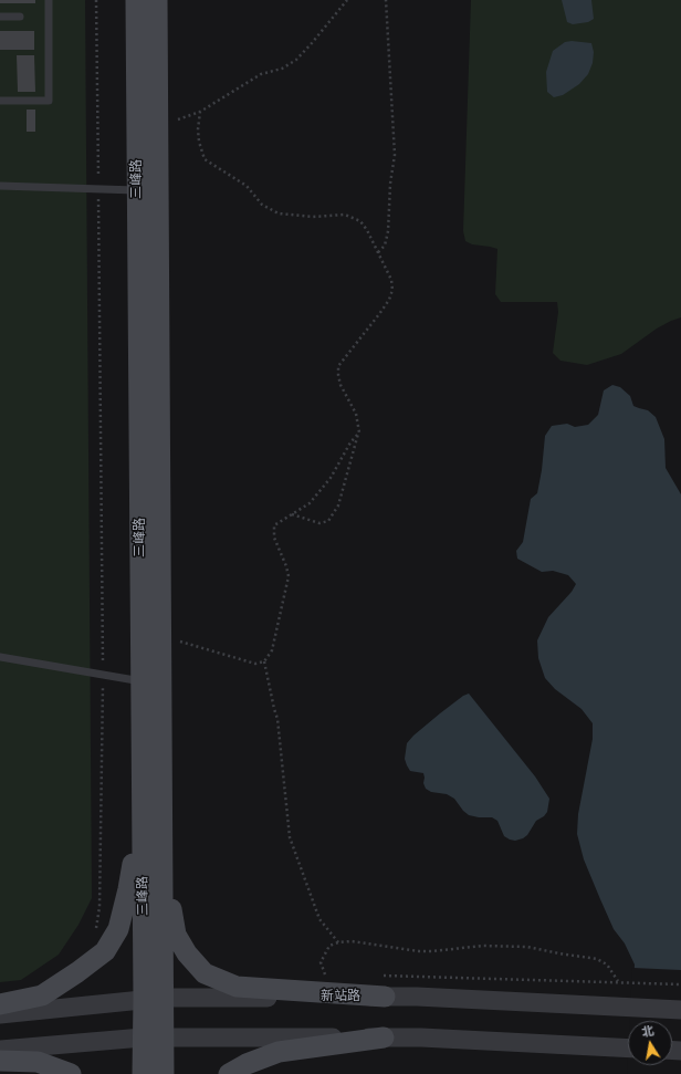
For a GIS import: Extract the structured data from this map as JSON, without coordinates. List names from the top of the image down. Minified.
{"streets":{"main road":["三峰路"],"street":["新站路"]},"crossings":[["三峰路","新站路"]],"north":"top"}
